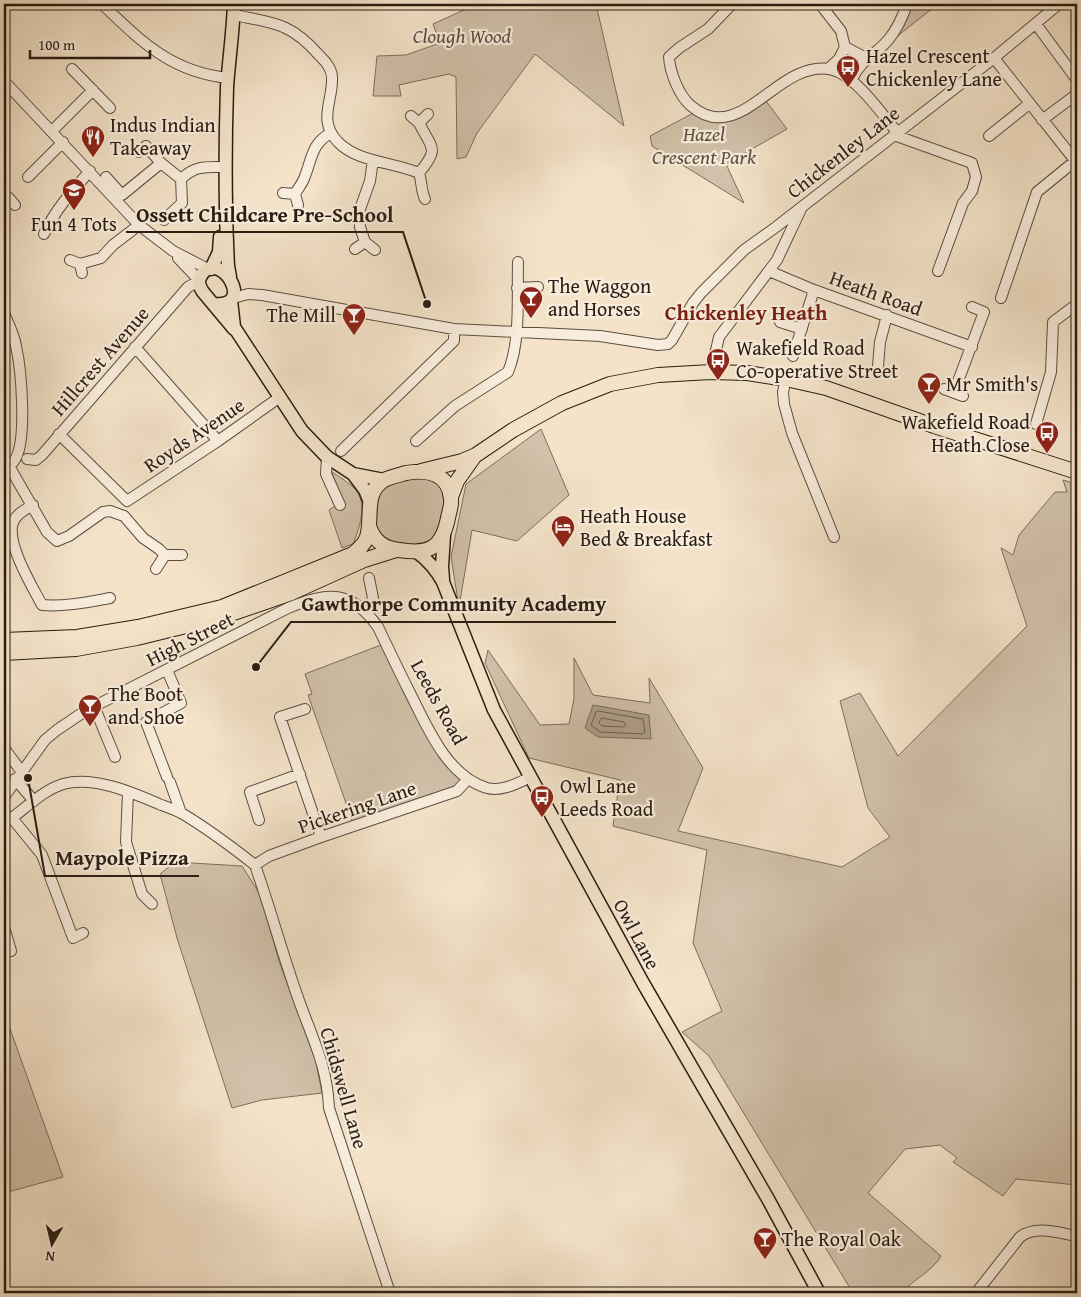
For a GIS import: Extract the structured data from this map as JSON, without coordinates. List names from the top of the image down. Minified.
{"streets":{"main road":["Owl Lane"],"street":["Chickenley Lane","Heath Road","Hillcrest Avenue","Royds Avenue","High Street","Leeds Road","Pickering Lane","Chidswell Lane"]},"crossings":[["Hillcrest Avenue","Royds Avenue"],["High Street","Leeds Road"],["Leeds Road","Pickering Lane"],["Leeds Road","Owl Lane"],["Pickering Lane","Chidswell Lane"]],"districts":["Chickenley Heath"],"parks":["Clough Wood","Hazel Crescent Park"],"places":{"bus stop":["Hazel Crescent Chickenley Lane","Wakefield Road Co-operative Street","Wakefield Road Heath Close","Owl Lane Leeds Road"],"restaurant":["Indus Indian Takeaway"],"school or university":["Fun 4 Tots"],"other":["Ossett Childcare Pre-School","Gawthorpe Community Academy","Maypole Pizza"],"bar":["The Waggon and Horses","The Mill","Mr Smith's","The Boot and Shoe","The Royal Oak"],"hotel":["Heath House Bed & Breakfast"]},"scale_bar":"100 m","north":"bottom"}
